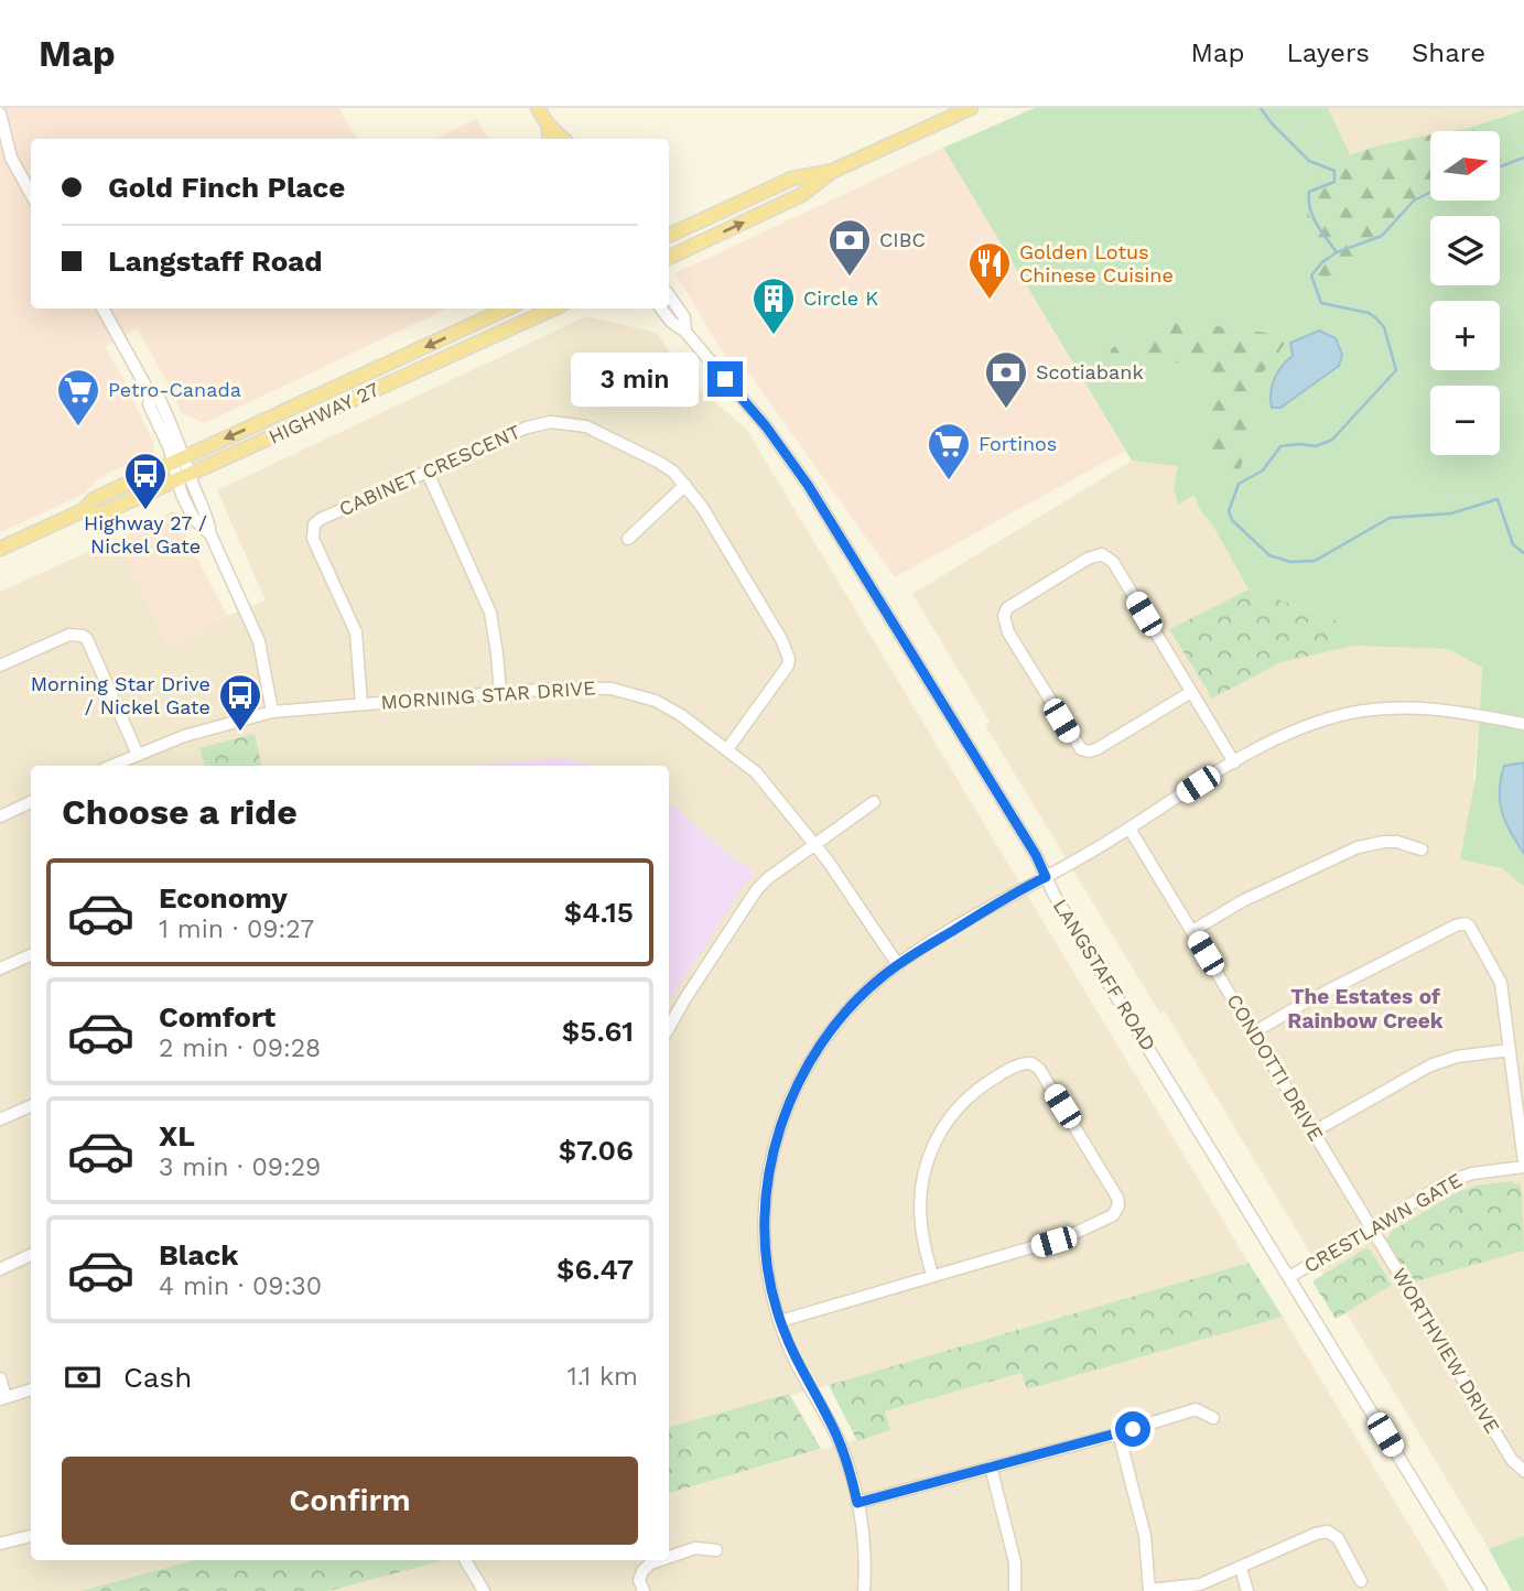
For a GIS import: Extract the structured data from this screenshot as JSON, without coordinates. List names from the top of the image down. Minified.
{"streets":{"main road":["HIGHWAY 27"],"street":["CABINET CRESCENT","MORNING STAR DRIVE","LANGSTAFF ROAD","CONDOTTI DRIVE","CRESTLAWN GATE","WORTHVIEW DRIVE"]},"crossings":[["CABINET CRESCENT","MORNING STAR DRIVE"],["LANGSTAFF ROAD","CRESTLAWN GATE"],["CONDOTTI DRIVE","CRESTLAWN GATE"],["CONDOTTI DRIVE","WORTHVIEW DRIVE"],["CRESTLAWN GATE","WORTHVIEW DRIVE"]],"districts":["The Estates of Rainbow Creek"],"places":{"bank":["CIBC","Scotiabank"],"restaurant":["Golden Lotus Chinese Cuisine"],"building":["Circle K"],"supermarket":["Petro-Canada","Fortinos"],"bus stop":["Highway 27 / Nickel Gate","Morning Star Drive / Nickel Gate"]},"north":"right","page":{"header":"Map","nav":["Map","Layers","Share"],"map_buttons":["+","−"],"banner":["Gold Finch Place","Langstaff Road"],"bubble":"3 min","heading":"Choose a ride","list":[{"name":"Economy","note":"1 min · 09:27","value":"$4.15"},{"name":"Comfort","note":"2 min · 09:28","value":"$5.61"},{"name":"XL","note":"3 min · 09:29","value":"$7.06"},{"name":"Black","note":"4 min · 09:30","value":"$6.47"}],"pay":["Cash","1.1 km"],"buttons":"Confirm"}}
